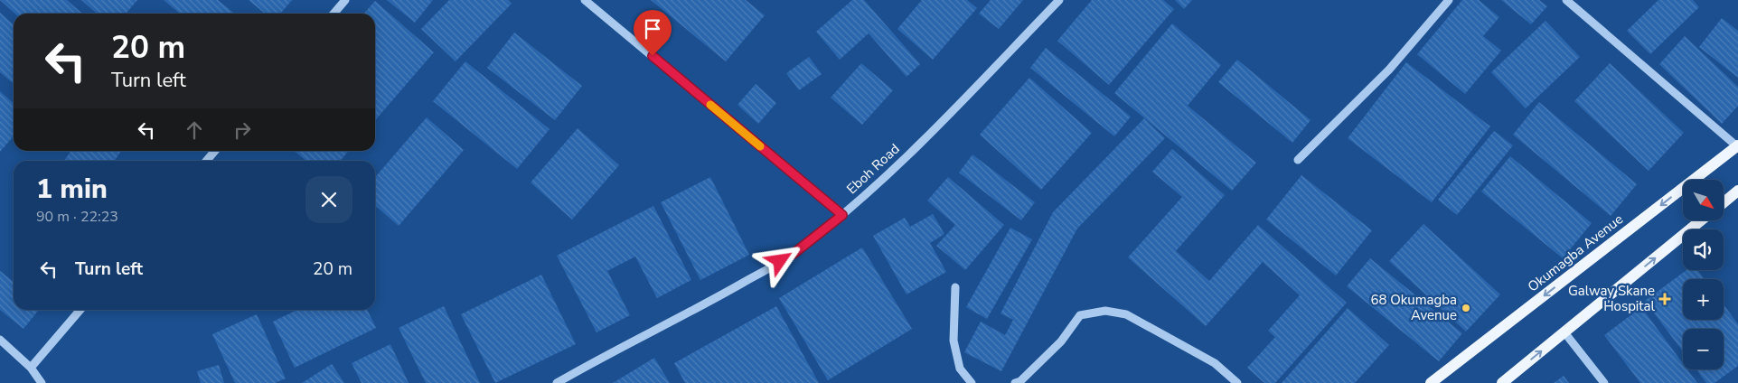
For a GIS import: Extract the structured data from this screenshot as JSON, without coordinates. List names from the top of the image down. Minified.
{"streets":{"main road":["Okumagba Avenue"],"street":["Eboh Road"]},"places":{"health":["Galway Skane Hospital"],"other":["68 Okumagba Avenue"]},"north":"bottom right","page":{"turn":["20 m","Turn left"],"heading":["1 min","90 m · 22:23"],"map_buttons":["+","−"],"list":[{"name":"Turn left","value":"20 m"}]}}
